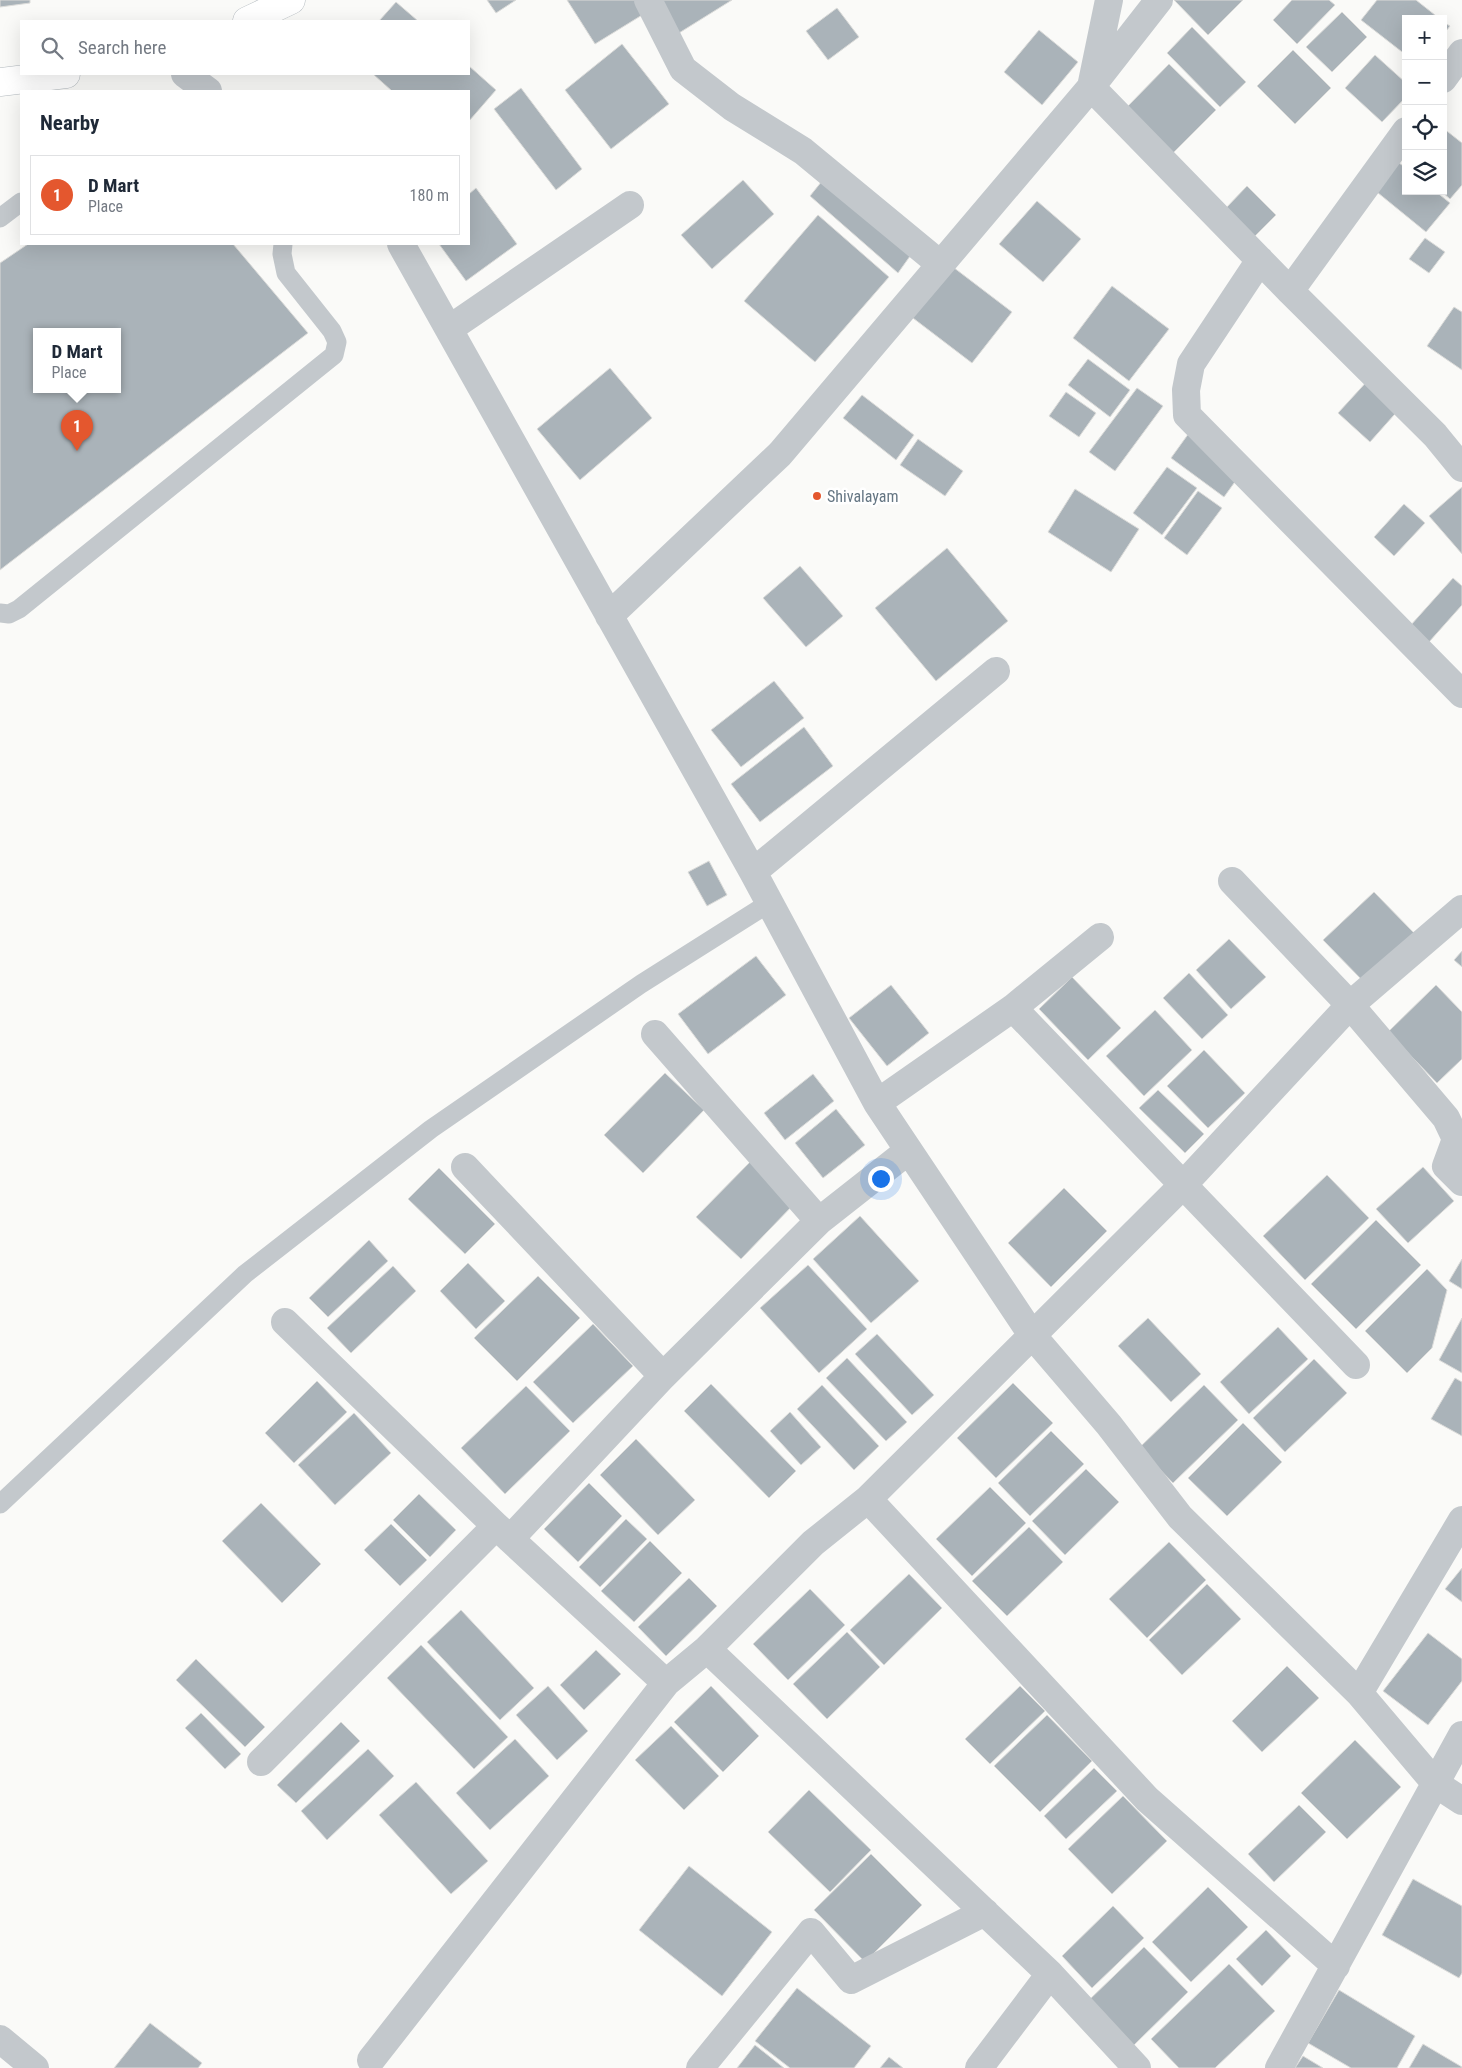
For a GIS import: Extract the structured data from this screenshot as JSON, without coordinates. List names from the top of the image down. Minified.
{"places":["Shivalayam"],"page":{"map_buttons":["+","−"],"search":"Search here","heading":"Nearby","list":[{"mark":"1","name":"D Mart","note":"Place","value":"180 m"}],"popup":["D Mart","Place"],"pins":"1"}}
